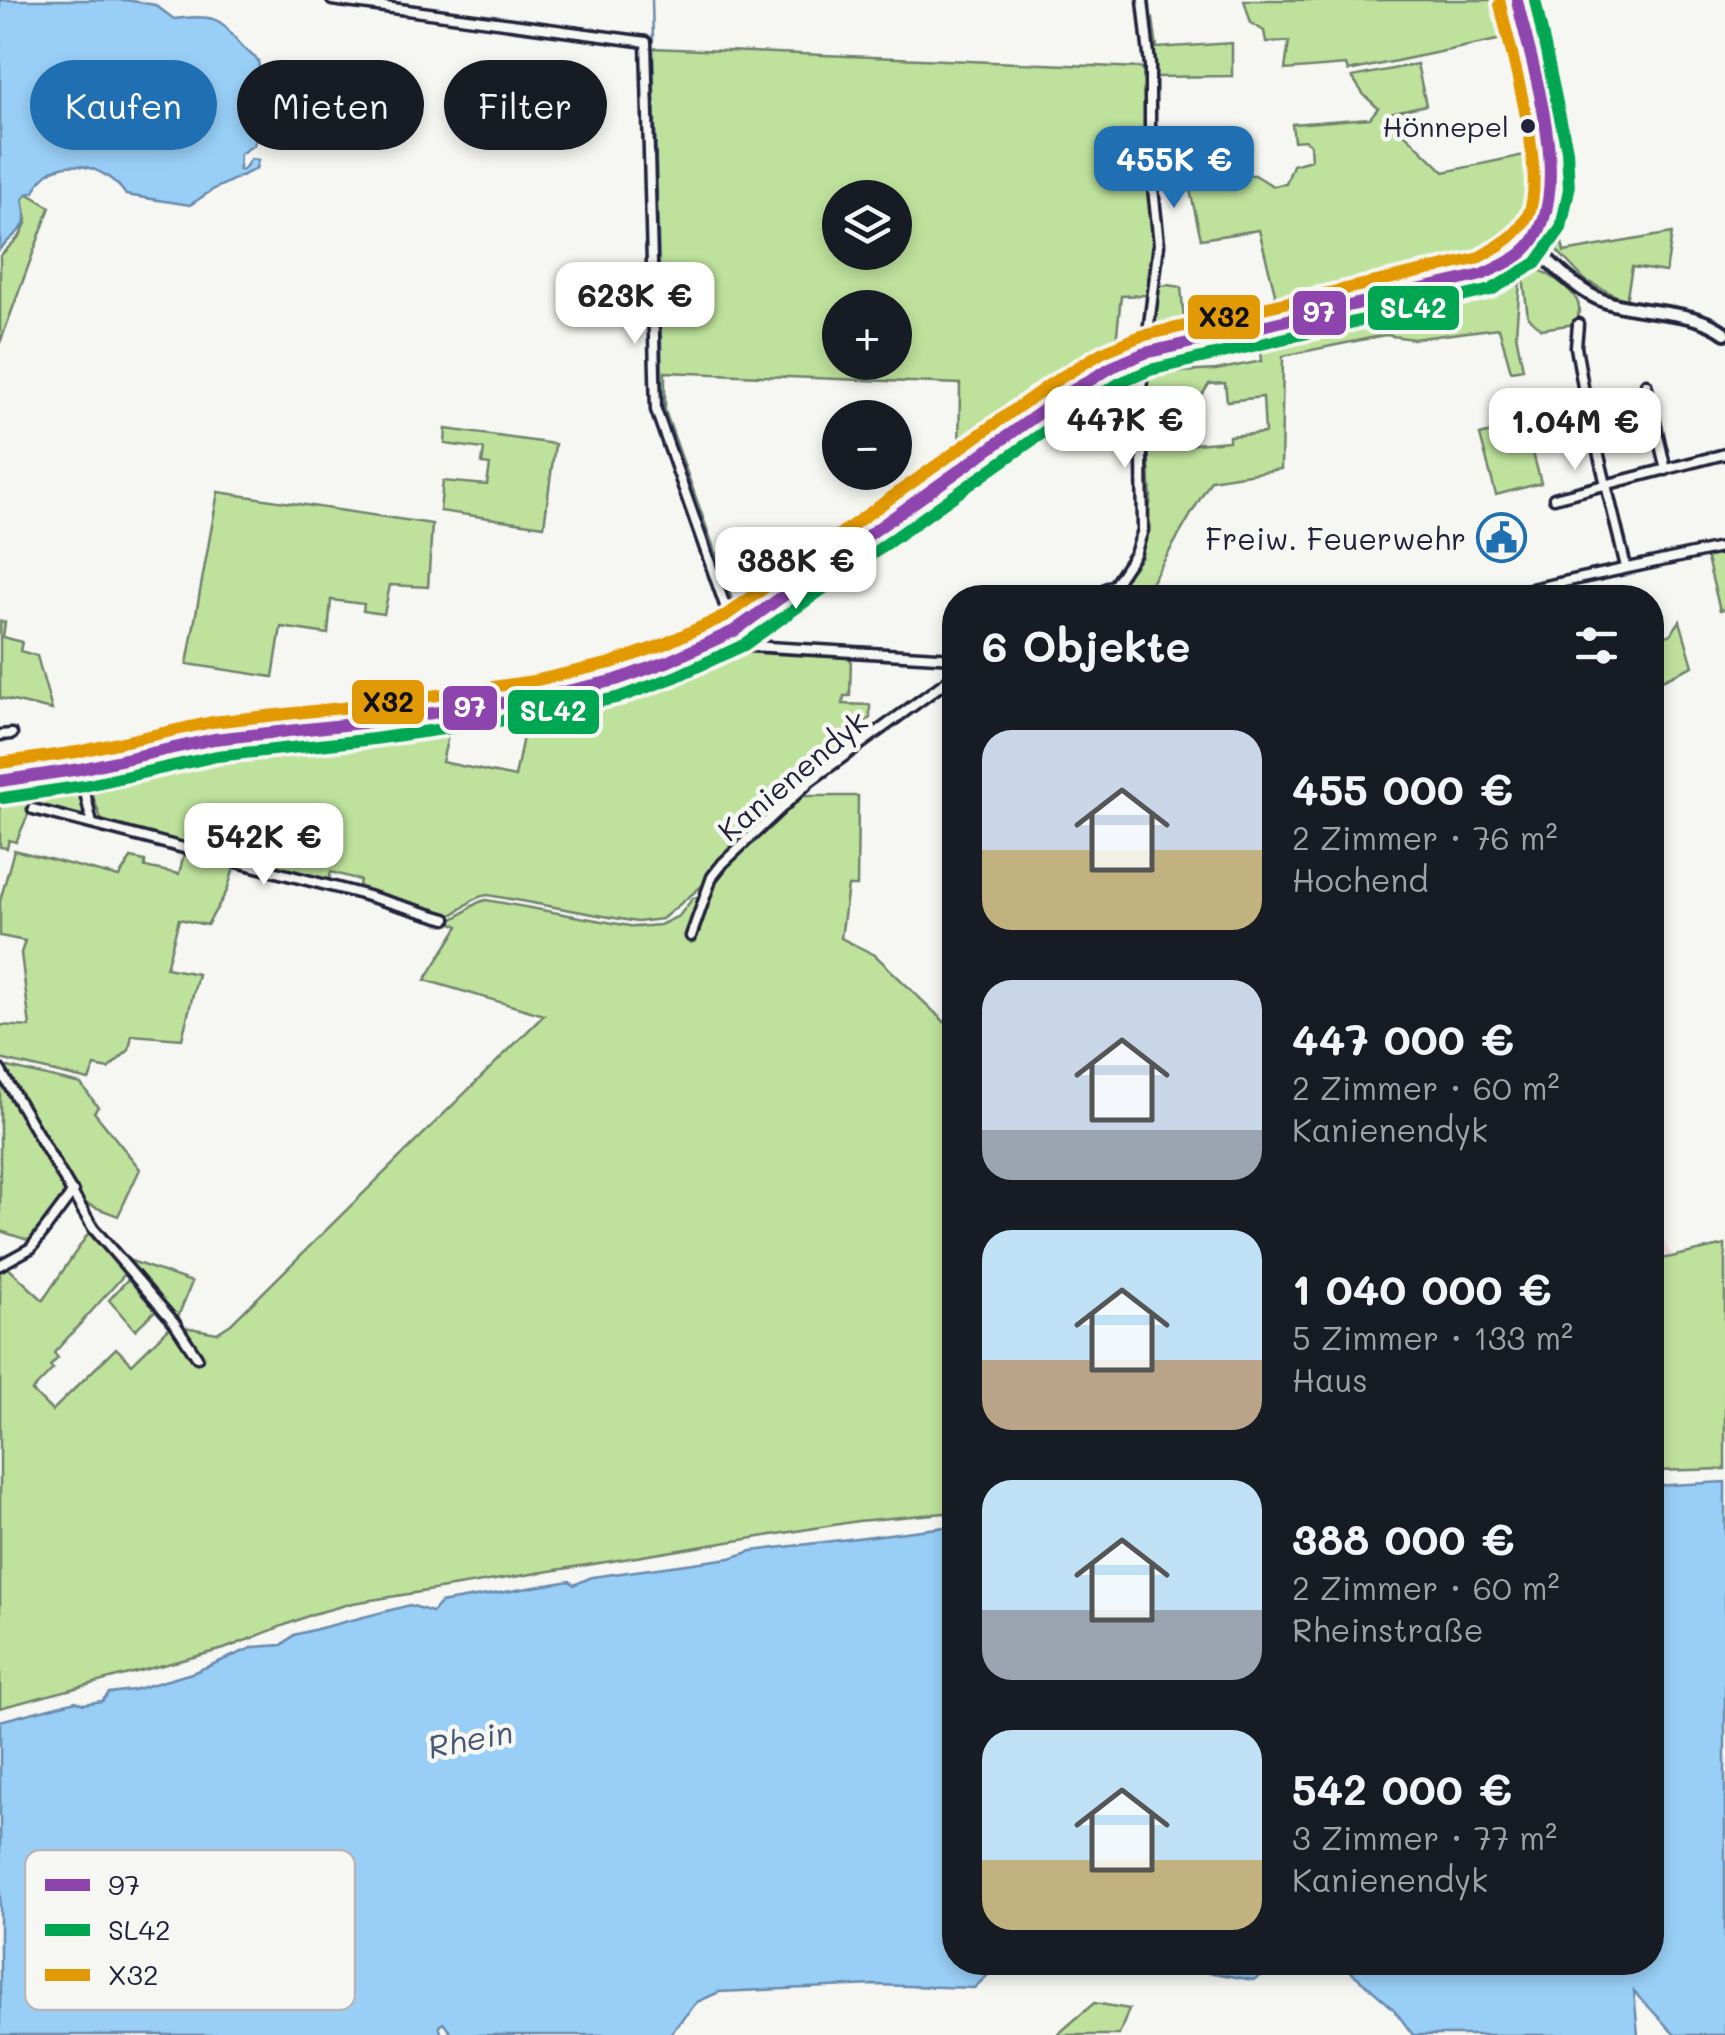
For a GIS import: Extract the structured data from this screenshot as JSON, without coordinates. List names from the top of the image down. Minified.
{"streets":{"street":["Kanienendyk"]},"water":["Rhein"],"places":{"other":["Hönnepel"],"public building":["Freiw. Feuerwehr"]},"lines":["transit line 97","transit line SL42","transit line X32"],"legend":["97","SL42","X32"],"page":{"chip":["Kaufen","Mieten","Filter"],"price":["455K €","623K €","447K €","1.04M €","388K €","542K €"],"map_buttons":["+","−"],"heading":"6 Objekte","list":[{"name":"455 000 €","note":"2 Zimmer · 76 m² · Hochend"},{"name":"447 000 €","note":"2 Zimmer · 60 m² · Kanienendyk"},{"name":"1 040 000 €","note":"5 Zimmer · 133 m² · Haus"},{"name":"388 000 €","note":"2 Zimmer · 60 m² · Rheinstraße"},{"name":"542 000 €","note":"3 Zimmer · 77 m² · Kanienendyk"}]}}
